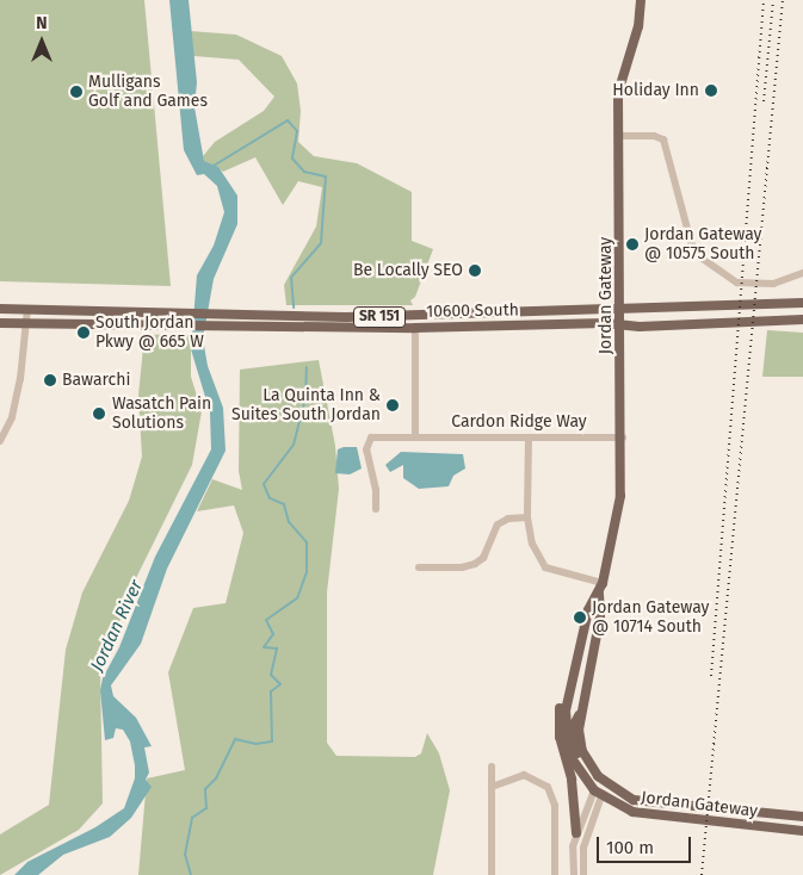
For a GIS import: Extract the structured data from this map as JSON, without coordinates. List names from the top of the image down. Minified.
{"streets":{"main road":["Jordan Gateway","10600 South","SR 151"],"street":["Cardon Ridge Way"]},"crossings":[["Jordan Gateway","10600 South"],["Jordan Gateway","Cardon Ridge Way"]],"water":["Jordan River"],"places":["Holiday Inn","Mulligans Golf and Games","Jordan Gateway @ 10575 South","Be Locally SEO","South Jordan Pkwy @ 665 W","Bawarchi","La Quinta Inn & Suites South Jordan","Wasatch Pain Solutions","Jordan Gateway @ 10714 South"],"scale_bar":"100 m","north":"top"}
